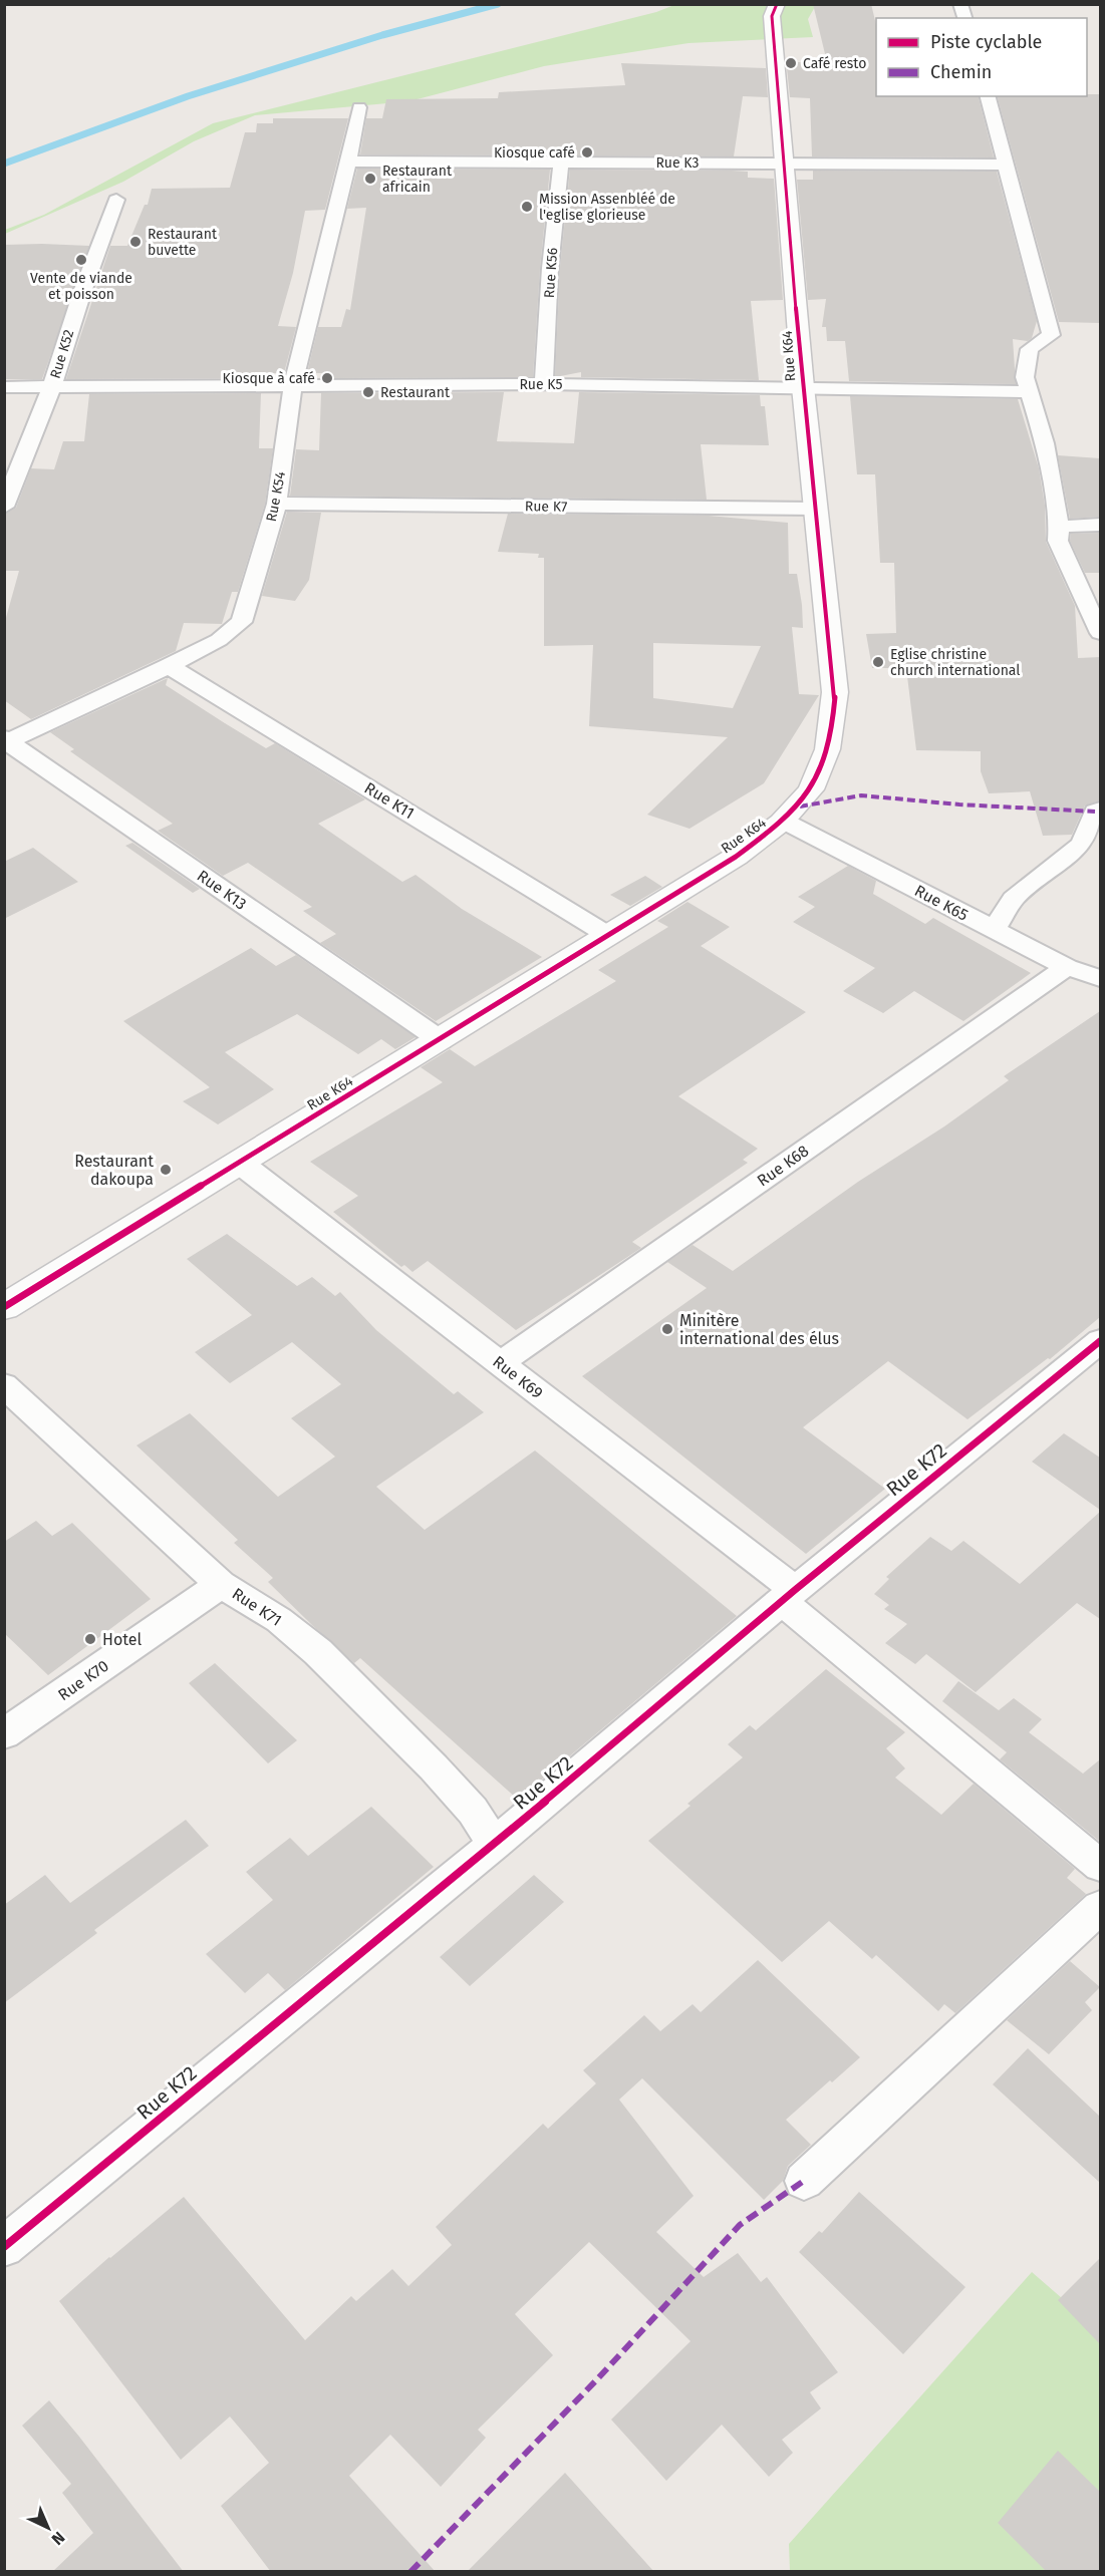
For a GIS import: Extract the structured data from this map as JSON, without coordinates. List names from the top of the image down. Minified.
{"streets":{"street":["Rue K3","Rue K56","Rue K52","Rue K64","Rue K5","Rue K54","Rue K7","Rue K11","Rue K13","Rue K65","Rue K68","Rue K69","Rue K72","Rue K71","Rue K70"]},"crossings":[["Rue K3","Rue K56"],["Rue K3","Rue K64"],["Rue K3","Rue K54"],["Rue K56","Rue K5"],["Rue K52","Rue K5"],["Rue K64","Rue K5"],["Rue K64","Rue K7"],["Rue K64","Rue K11"],["Rue K64","Rue K13"],["Rue K64","Rue K65"],["Rue K64","Rue K69"],["Rue K5","Rue K54"],["Rue K54","Rue K7"],["Rue K54","Rue K11"],["Rue K54","Rue K13"],["Rue K65","Rue K68"],["Rue K68","Rue K69"],["Rue K69","Rue K72"],["Rue K72","Rue K71"],["Rue K71","Rue K70"]],"places":["Café resto","Kiosque café","Restaurant africain","Mission Assenbléé de l'eglise glorieuse","Restaurant buvette","Vente de viande et poisson","Kiosque à café","Restaurant","Eglise christine church international","Restaurant dakoupa","Minitère international des élus","Hotel"],"legend":["Piste cyclable","Chemin"],"north":"bottom right"}
